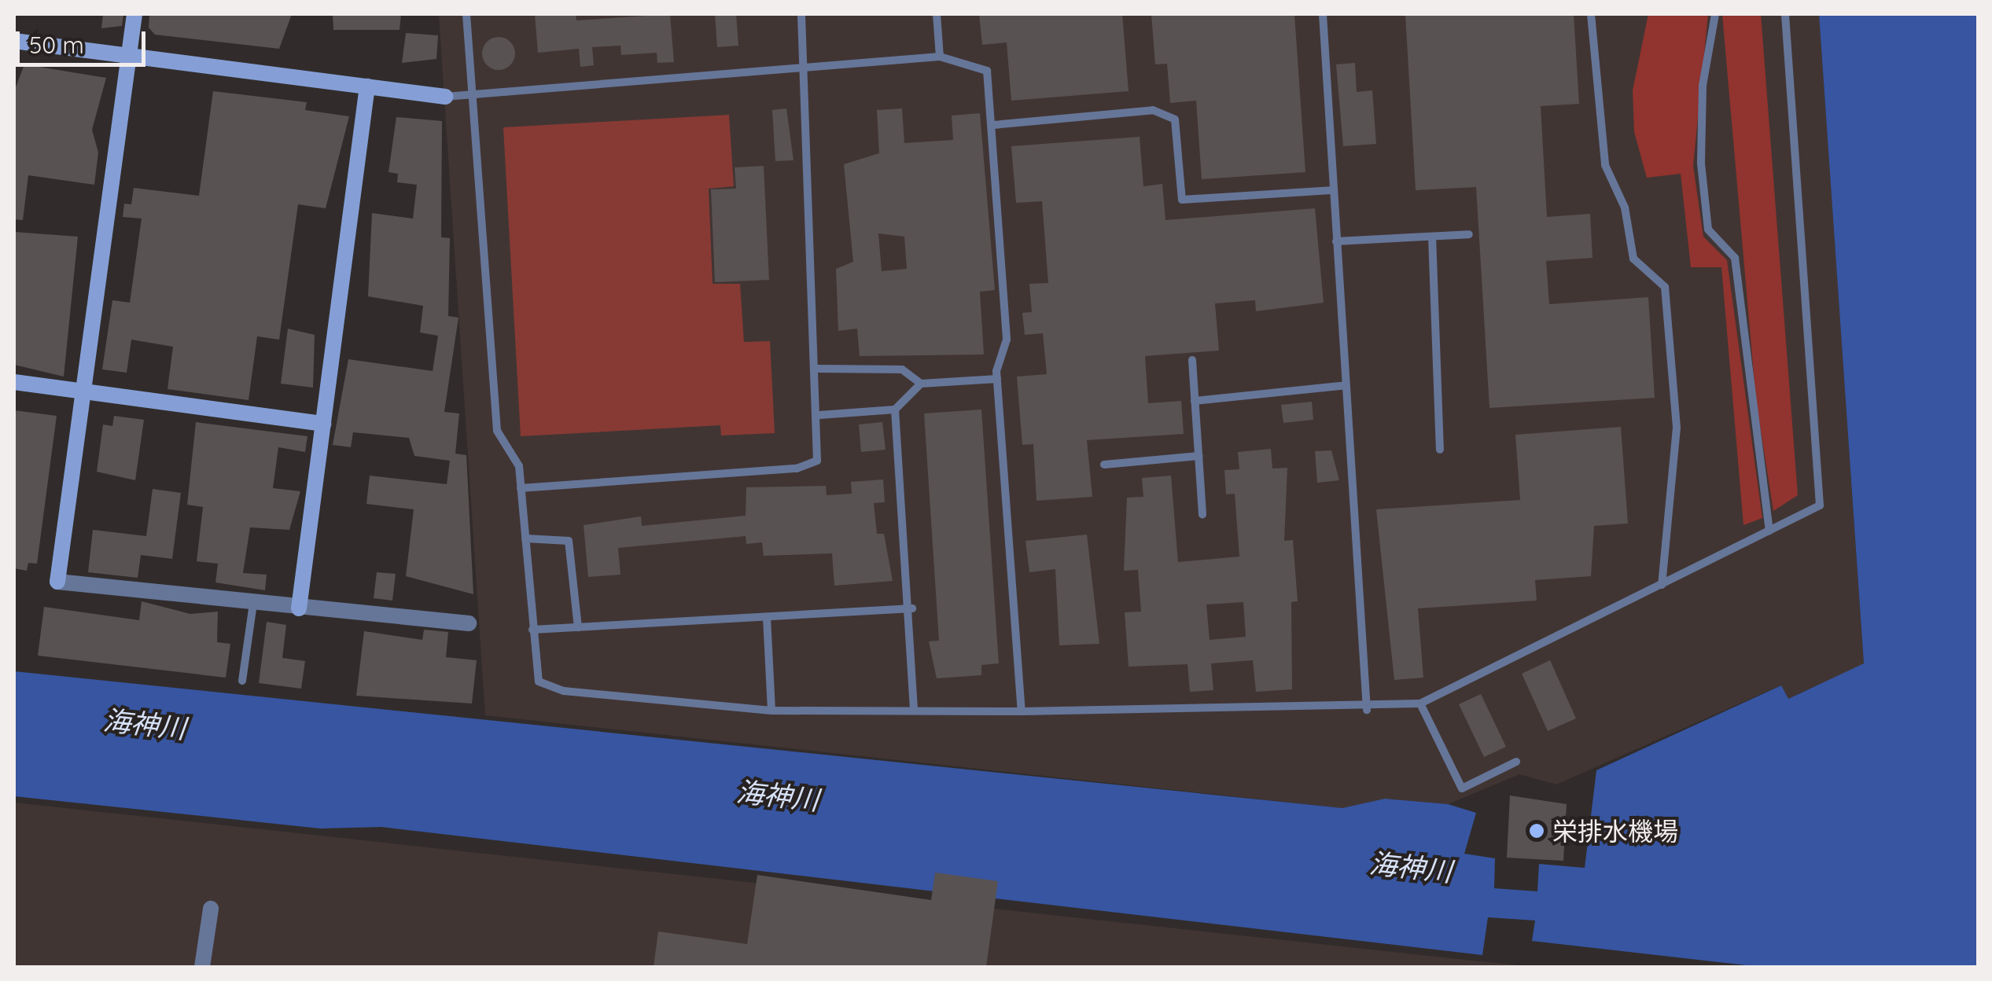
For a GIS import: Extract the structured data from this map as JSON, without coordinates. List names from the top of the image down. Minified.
{"water":["海神川"],"places":["栄排水機場"],"scale_bar":"50 m"}
